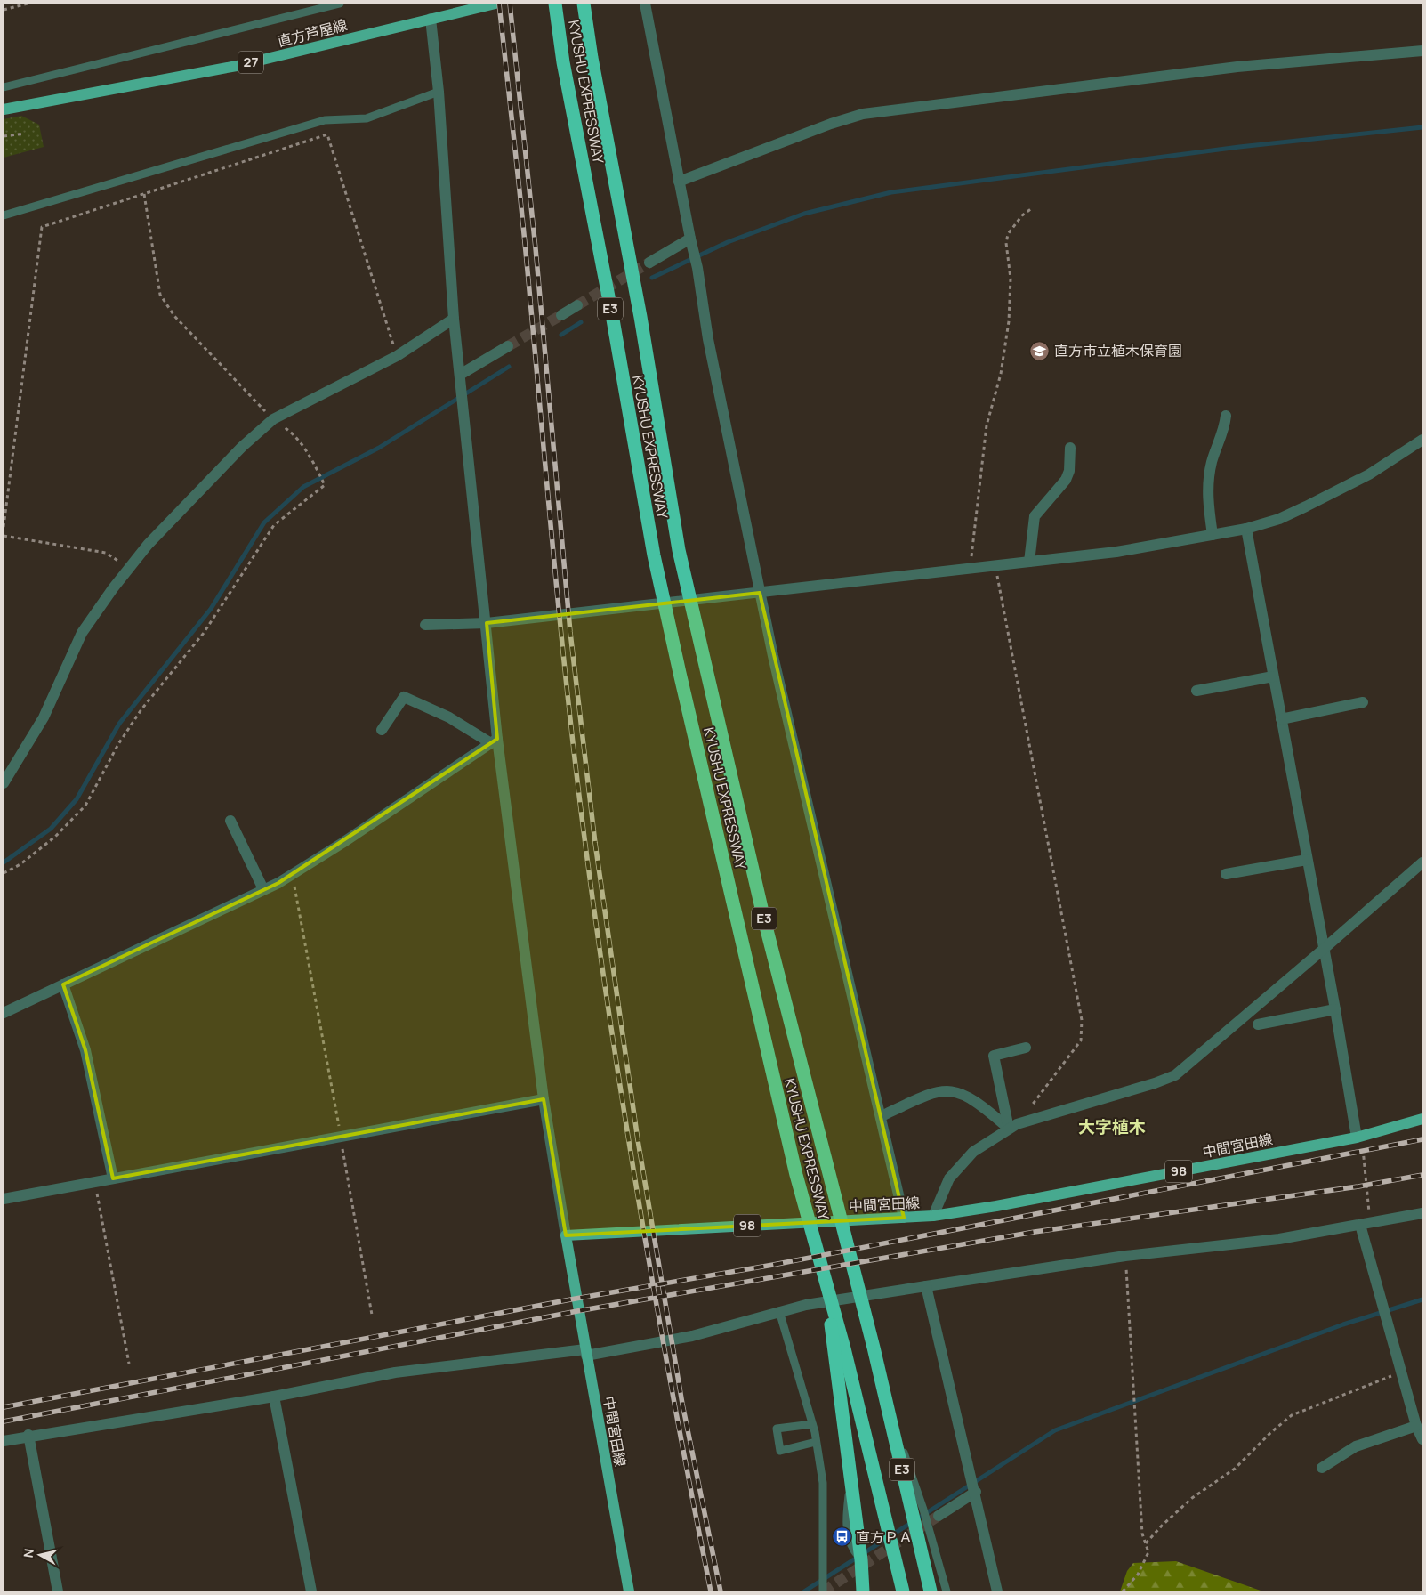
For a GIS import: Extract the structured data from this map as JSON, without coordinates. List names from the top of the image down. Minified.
{"streets":{"highway":["KYUSHU EXPRESSWAY","E3"],"main road":["直方芦屋線","27","中間宮田線","98"]},"districts":["大字植木"],"places":{"school or university":["直方市立植木保育園"],"bus stop":["直方ＰＡ"]},"north":"left"}
